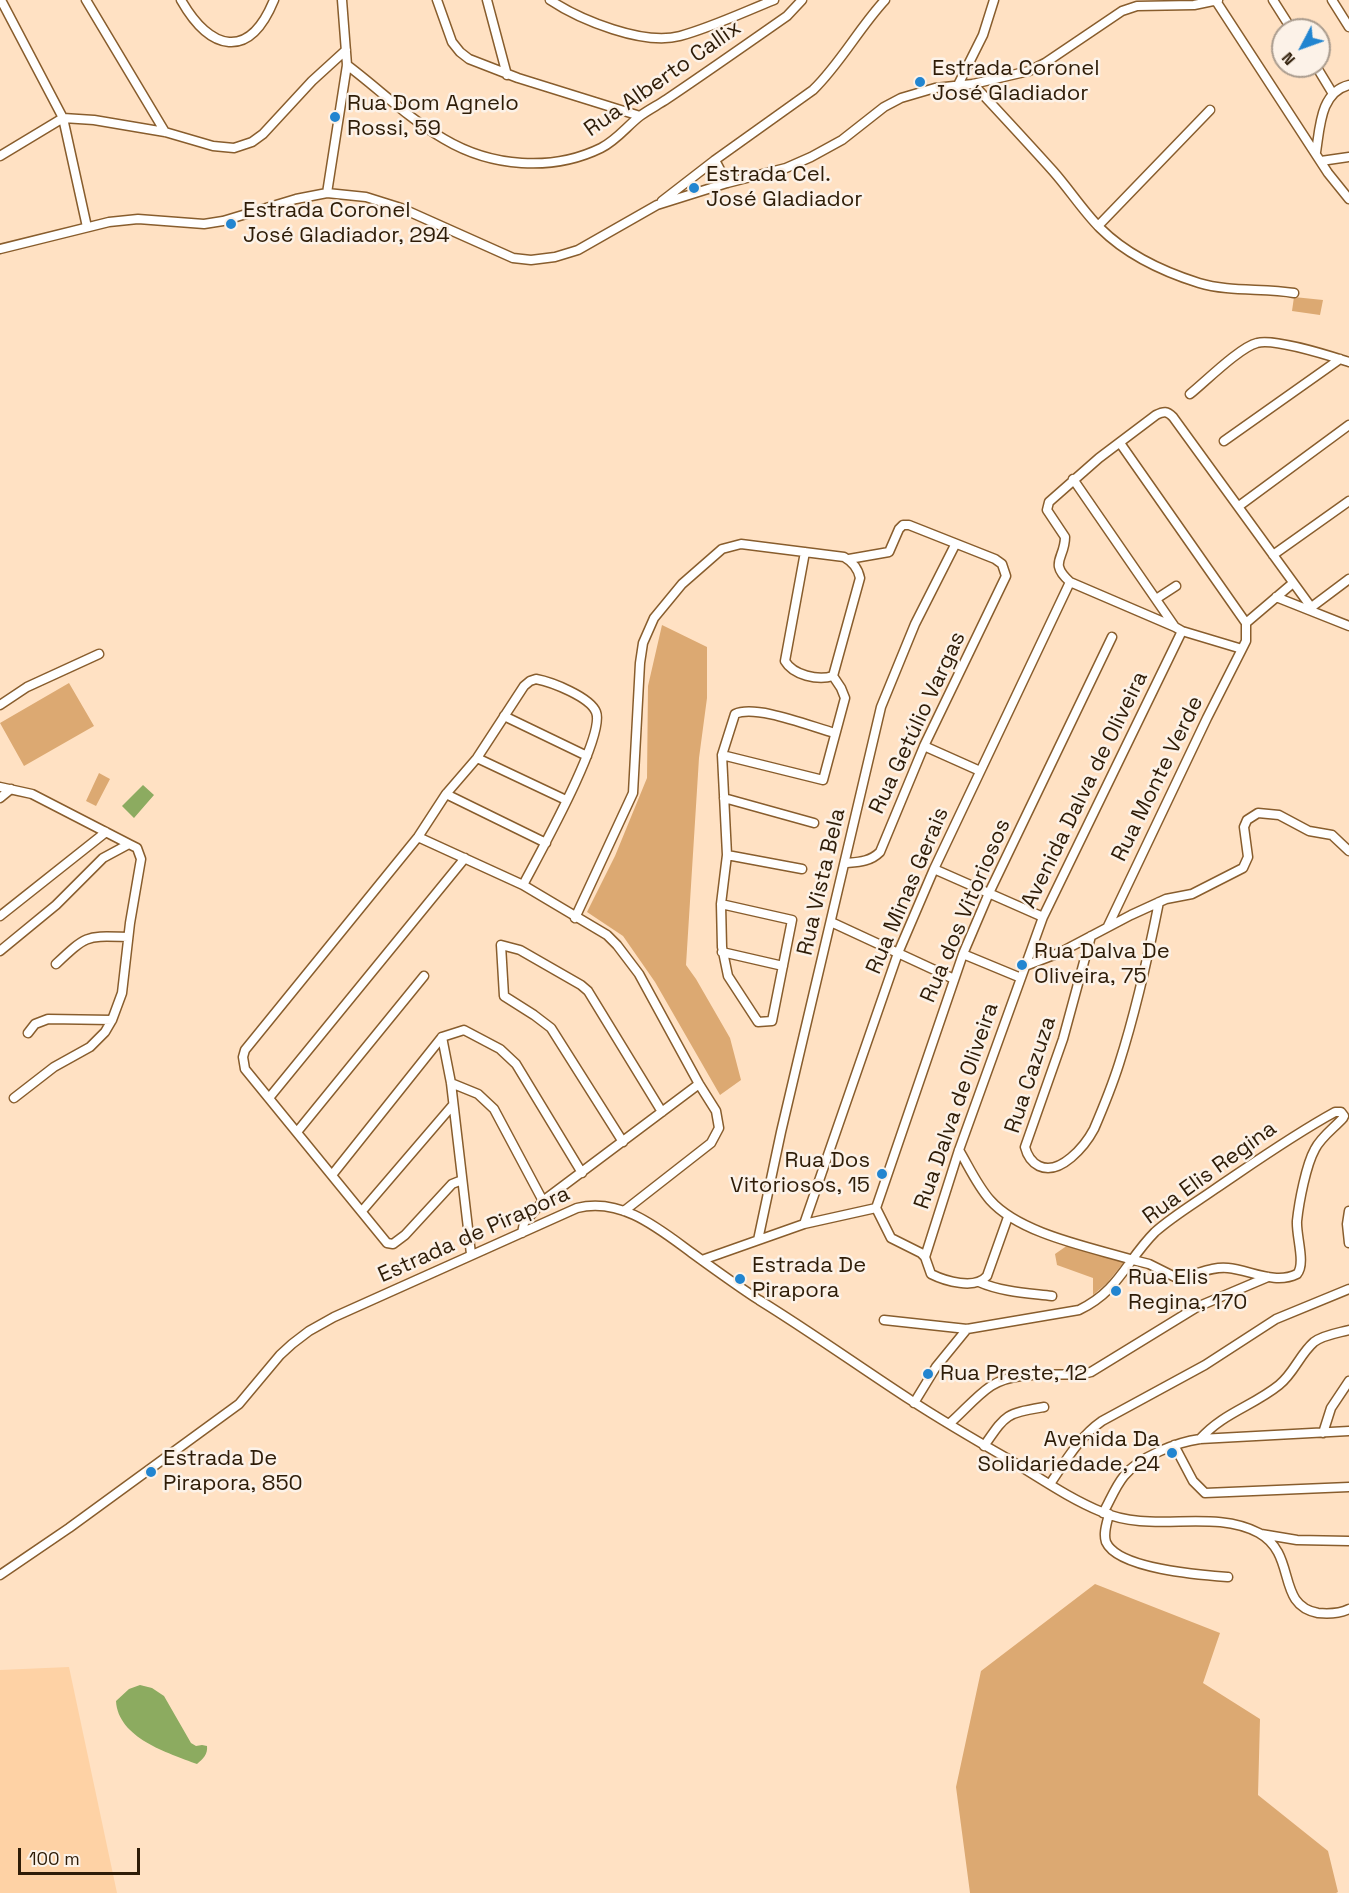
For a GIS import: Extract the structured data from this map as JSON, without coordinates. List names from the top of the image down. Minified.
{"streets":{"street":["Rua Alberto Callix","Rua Getúlio Vargas","Rua Monte Verde","Avenida Dalva de Oliveira","Rua Vista Bela","Rua Minas Gerais","Rua dos Vitoriosos","Rua Cazuza","Rua Dalva de Oliveira","Rua Elis Regina","Estrada de Pirapora"]},"crossings":[["Rua Getúlio Vargas","Rua Vista Bela"],["Avenida Dalva de Oliveira","Rua Dalva de Oliveira"]],"places":["Estrada Coronel José Gladiador","Rua Dom Agnelo Rossi, 59","Estrada Cel. José Gladiador","Estrada Coronel José Gladiador, 294","Rua Dalva De Oliveira, 75","Rua Dos Vitoriosos, 15","Estrada De Pirapora","Rua Elis Regina, 170","Rua Preste, 12","Avenida Da Solidariedade, 24","Estrada De Pirapora, 850"],"scale_bar":"100 m","north":"bottom left"}
